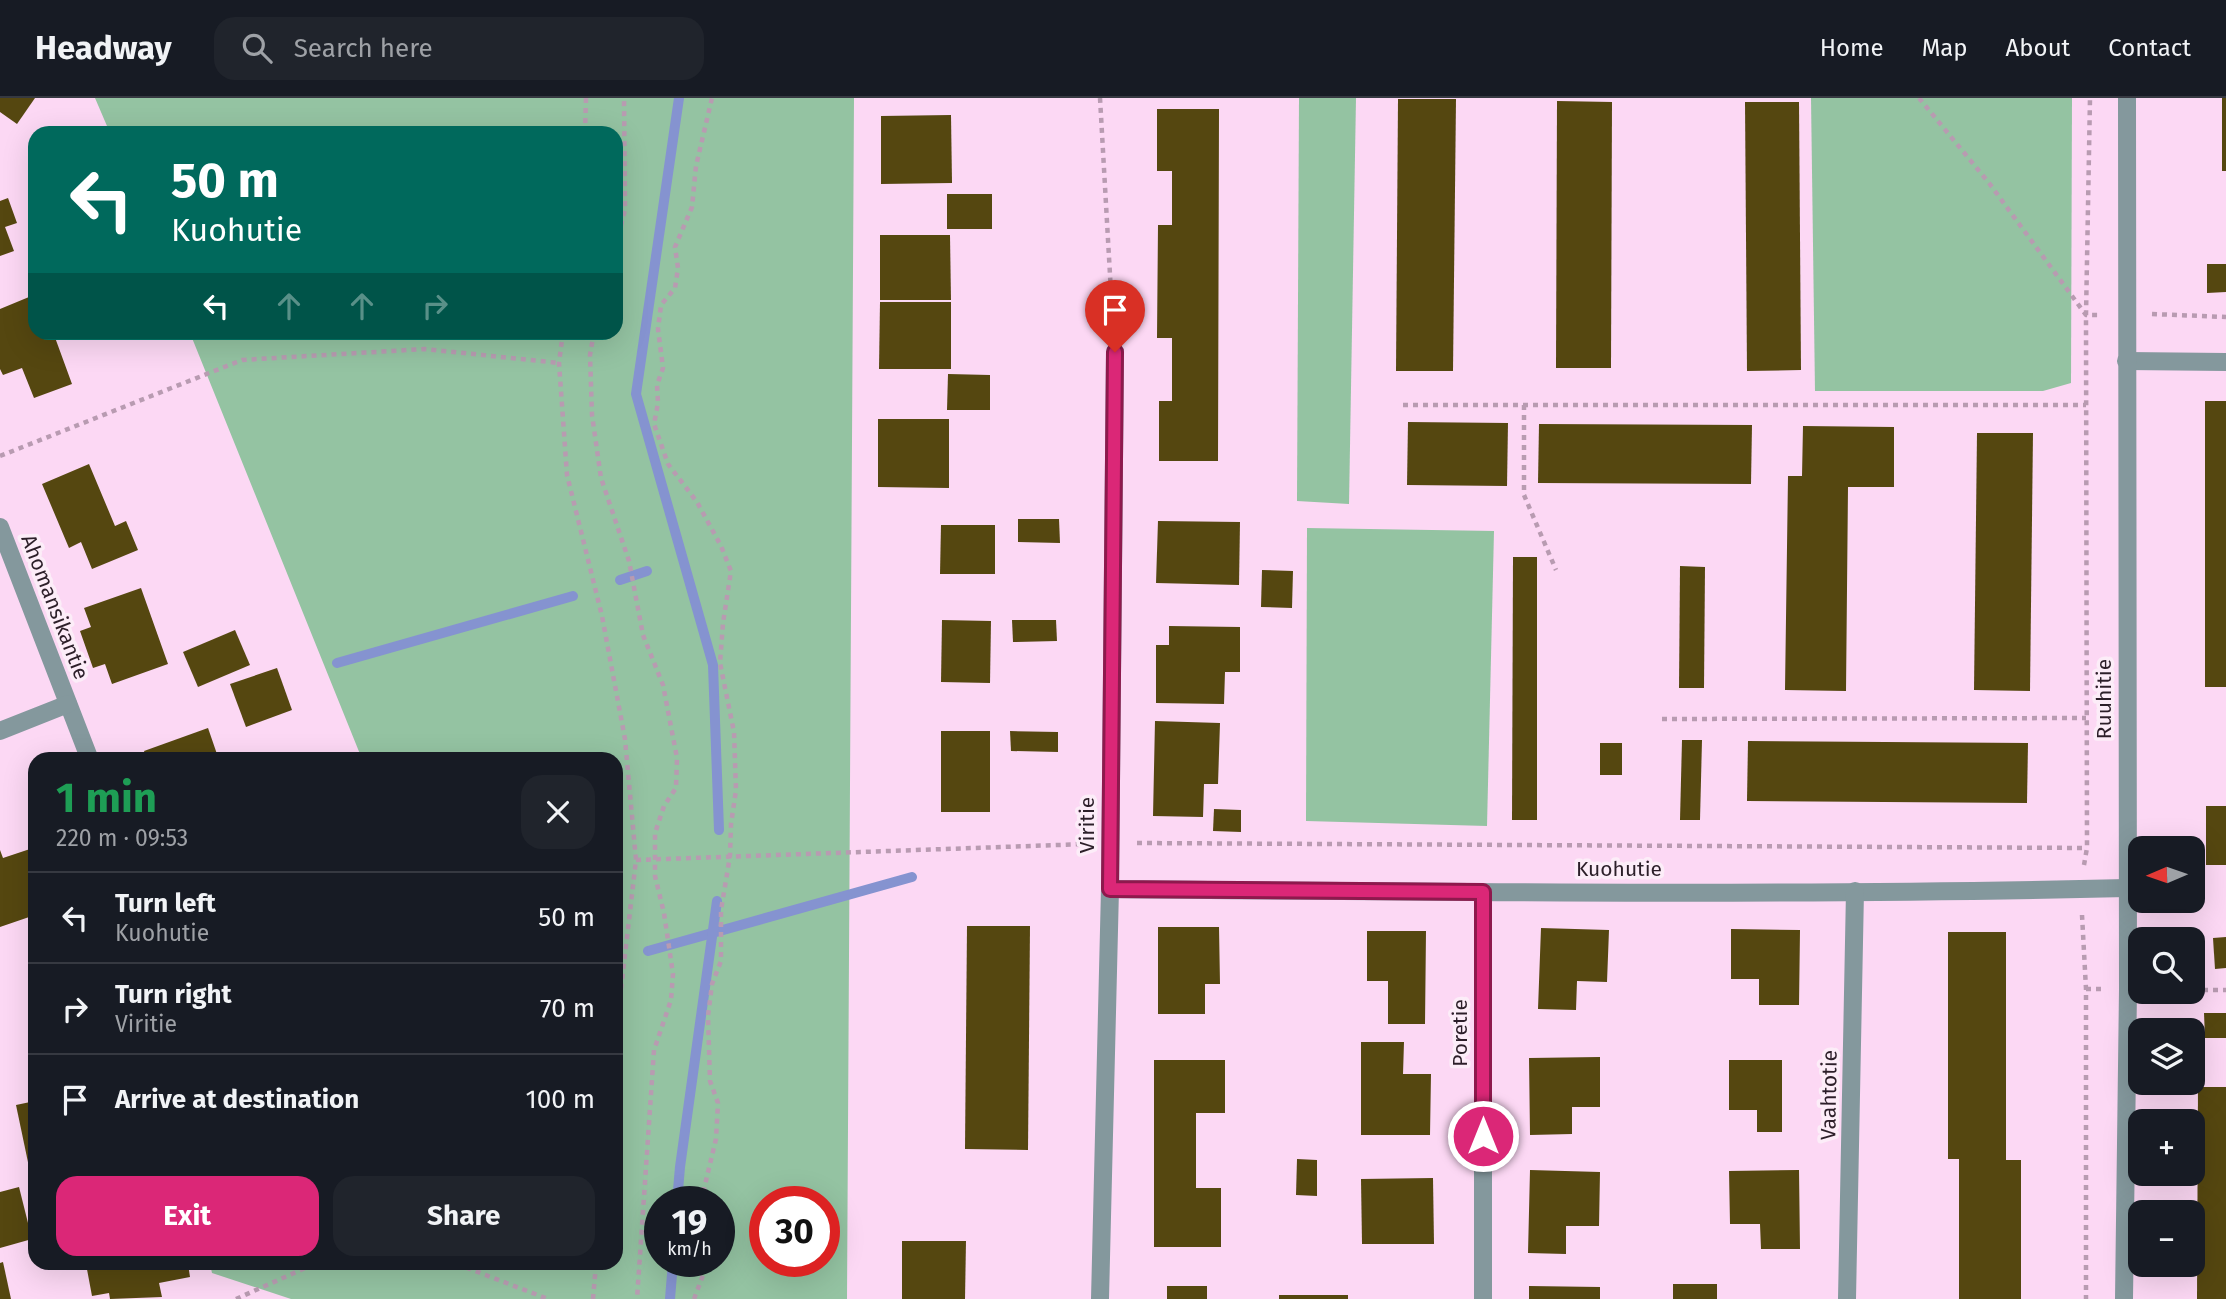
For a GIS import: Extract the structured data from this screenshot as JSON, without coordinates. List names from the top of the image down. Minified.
{"streets":{"street":["Ahomansikantie","Ruuhitie","Viritie","Kuohutie","Poretie","Vaahtotie"]},"crossings":[["Ruuhitie","Kuohutie"],["Viritie","Kuohutie"],["Kuohutie","Poretie"],["Kuohutie","Vaahtotie"]],"north":"left","page":{"header":"Headway","search":"Search here","nav":["Home","Map","About","Contact"],"turn":["50 m","Kuohutie"],"heading":["1 min","220 m · 09:53"],"map_buttons":["+","−"],"list":[{"name":"Turn left","note":"Kuohutie","value":"50 m"},{"name":"Turn right","note":"Viritie","value":"70 m"},{"name":"Arrive at destination","value":"100 m"}],"buttons":["Exit","Share"],"speed":"19 km/h","limit":"30"}}
